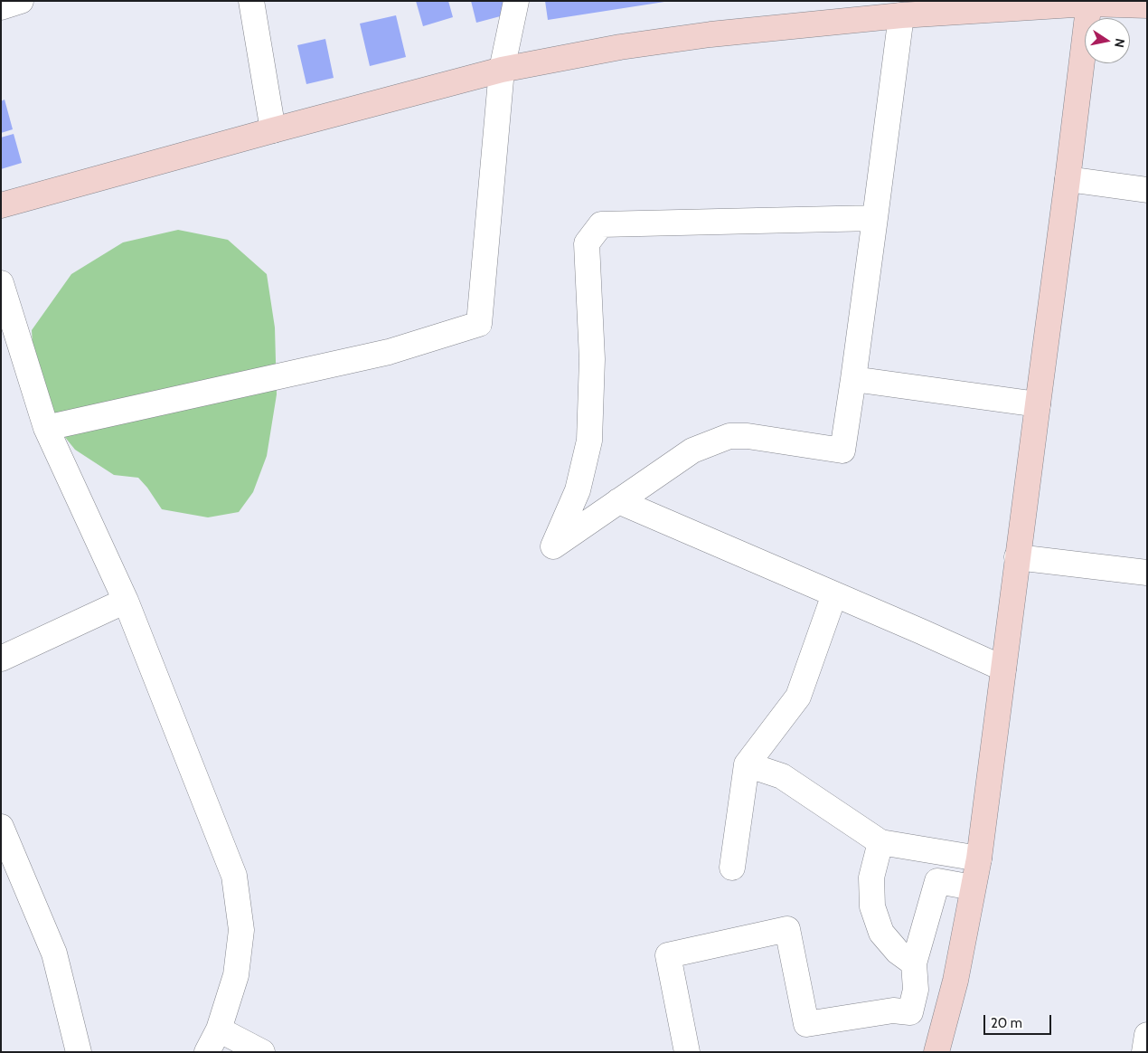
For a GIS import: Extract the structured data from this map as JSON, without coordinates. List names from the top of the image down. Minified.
{"scale_bar":"20 m","north":"right"}
